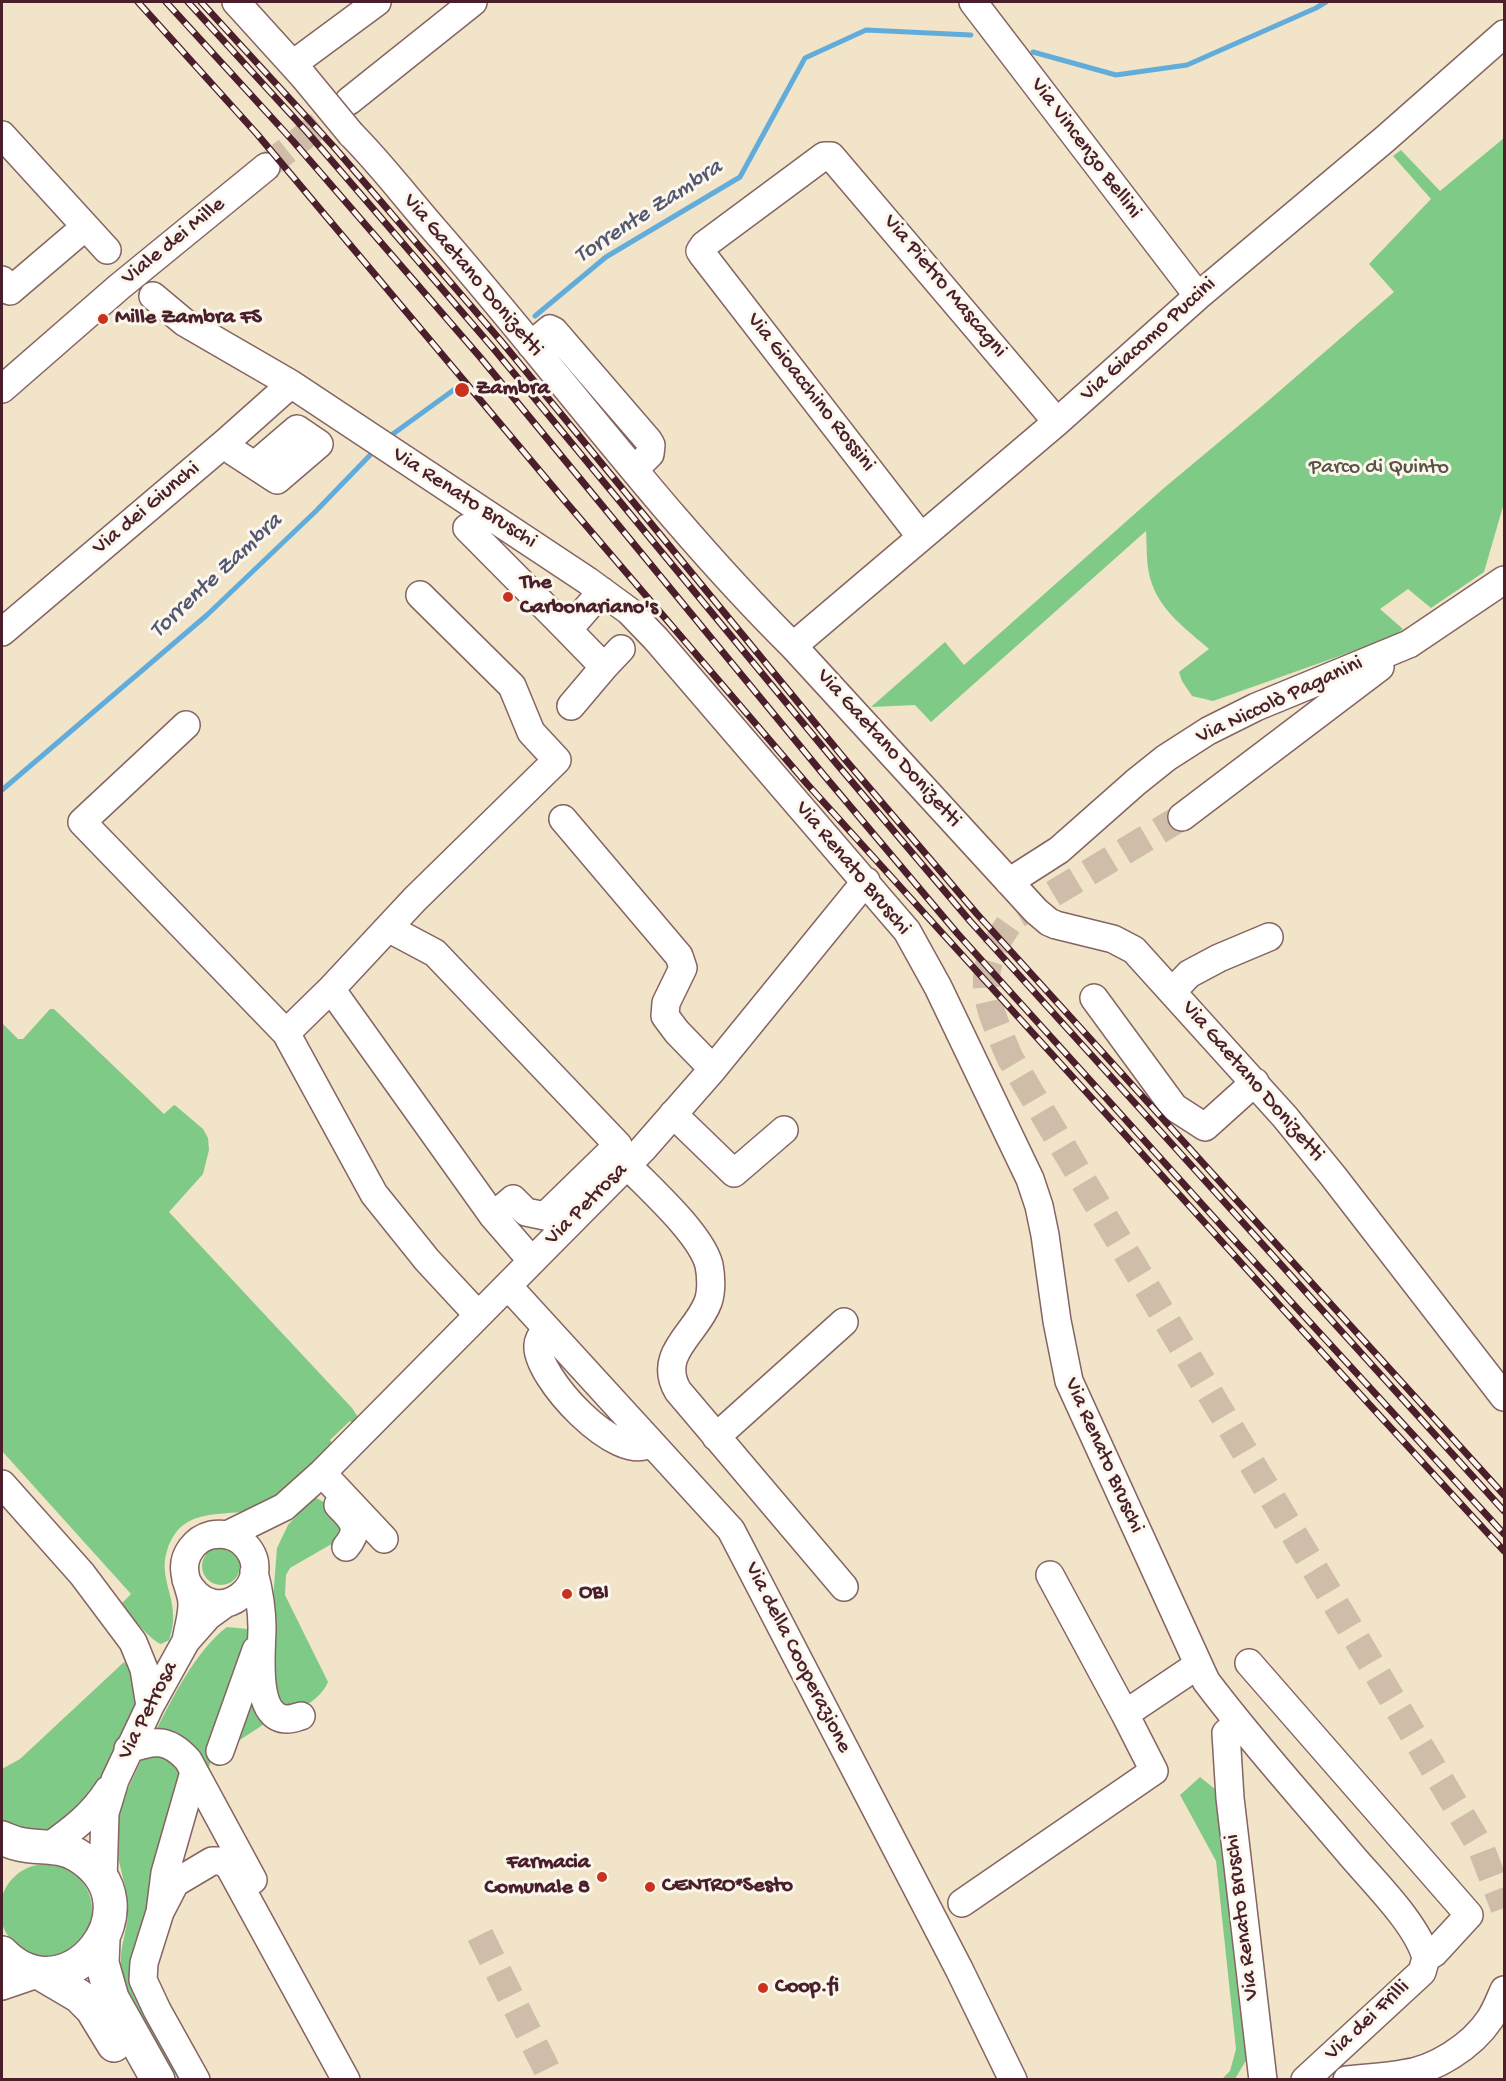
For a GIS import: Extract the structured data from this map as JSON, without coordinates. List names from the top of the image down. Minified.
{"streets":{"street":["Via Vincenzo Bellini","Viale dei Mille","Via Gaetano Donizetti","Via Pietro Mascagni","Via Giacomo Puccini","Via Gioacchino Rossini","Via Renato Bruschi","Via dei Giunchi","Via Niccolò Paganini","Via Petrosa","Via della Cooperazione","Via dei Frilli"]},"crossings":[["Via Vincenzo Bellini","Via Giacomo Puccini"],["Via Gaetano Donizetti","Via Giacomo Puccini"],["Via Gaetano Donizetti","Via Niccolò Paganini"],["Via Pietro Mascagni","Via Giacomo Puccini"],["Via Pietro Mascagni","Via Gioacchino Rossini"],["Via Giacomo Puccini","Via Gioacchino Rossini"],["Via Renato Bruschi","Via dei Giunchi"],["Via Renato Bruschi","Via Petrosa"],["Via Renato Bruschi","Via dei Frilli"],["Via Petrosa","Via della Cooperazione"]],"water":["Torrente Zambra"],"parks":["Parco di Quinto"],"places":["Mille Zambra FS","Zambra","The Carbonariano's","OBI","Farmacia Comunale 8","CENTRO*Sesto","Coop.fi"]}
